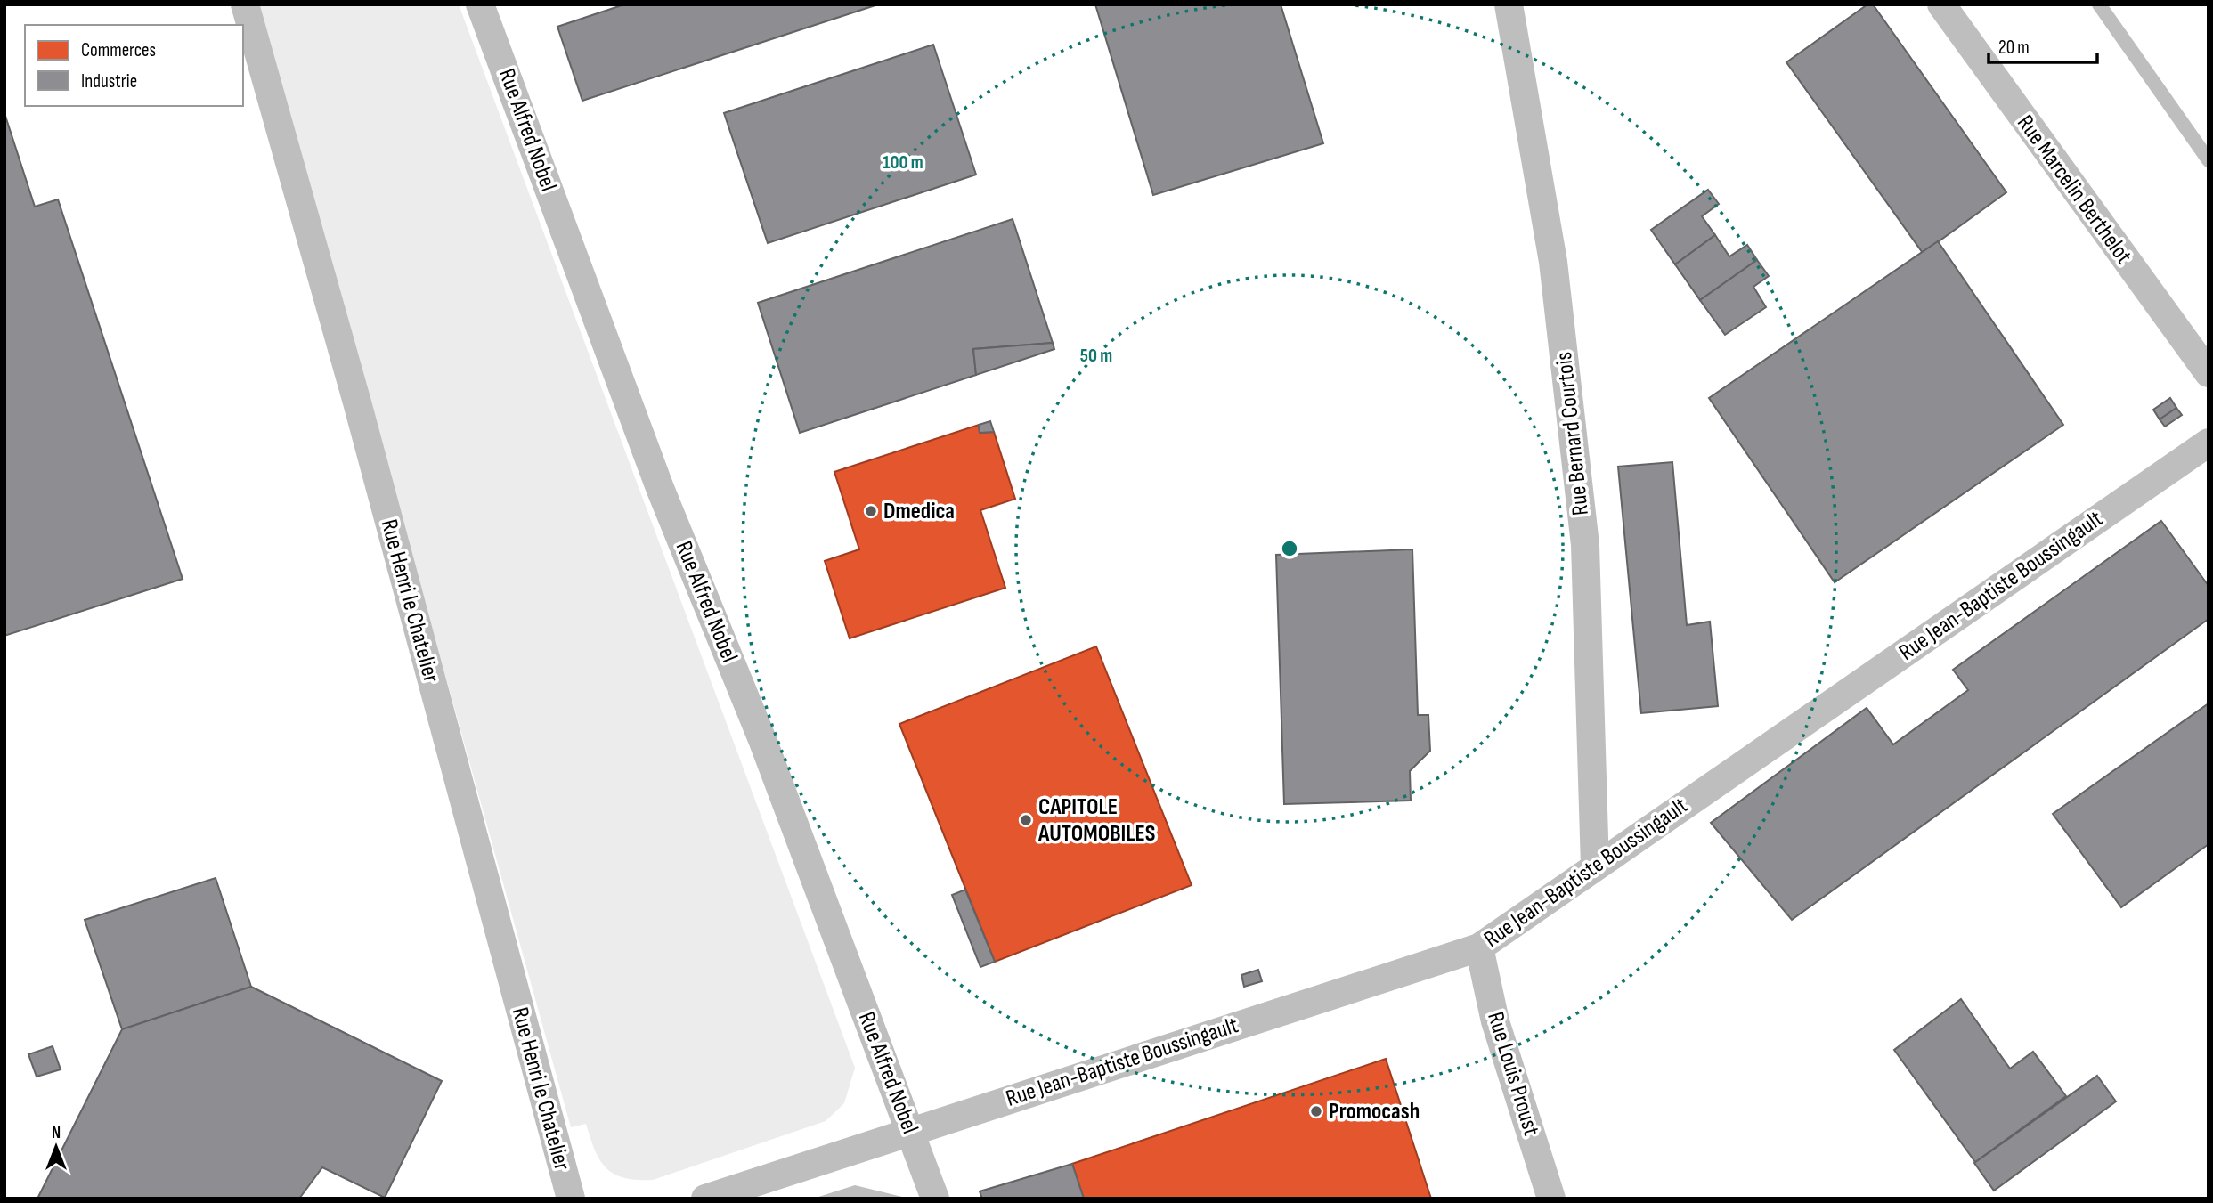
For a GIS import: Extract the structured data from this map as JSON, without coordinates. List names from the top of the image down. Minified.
{"streets":{"street":["Rue Alfred Nobel","Rue Marcelin Berthelot","Rue Bernard Courtois","Rue Jean-Baptiste Boussingault","Rue Henri le Chatelier","Rue Louis Proust"]},"crossings":[["Rue Alfred Nobel","Rue Jean-Baptiste Boussingault"],["Rue Bernard Courtois","Rue Jean-Baptiste Boussingault"],["Rue Jean-Baptiste Boussingault","Rue Louis Proust"]],"places":["Dmedica","CAPITOLE AUTOMOBILES","Promocash"],"legend":["Commerces","Industrie"],"scale_bar":"20 m","north":"top","rings":["100 m","50 m"]}
